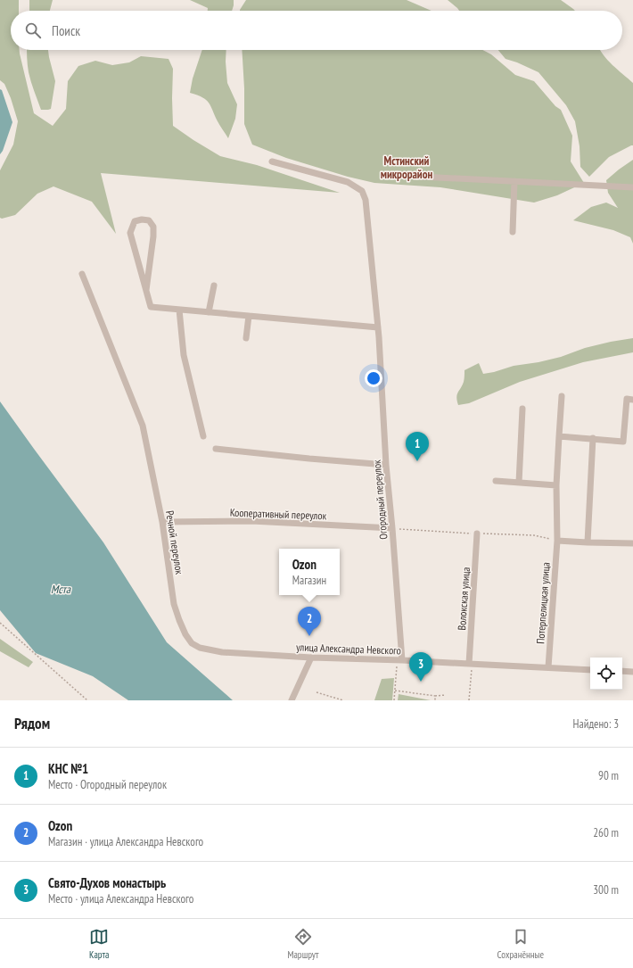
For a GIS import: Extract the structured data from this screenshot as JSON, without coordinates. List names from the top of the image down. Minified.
{"streets":{"street":["Огородный переулок","Кооперативный переулок","Речной переулок","Волокская улица","Потерпелицкая улица","улица Александра Невского"]},"crossings":[["Огородный переулок","Кооперативный переулок"],["Огородный переулок","улица Александра Невского"],["Кооперативный переулок","Речной переулок"],["Речной переулок","улица Александра Невского"],["Волокская улица","улица Александра Невского"],["Потерпелицкая улица","улица Александра Невского"]],"districts":["Мстинский микрорайон"],"water":["Мста"],"page":{"search":"Поиск","pins":["1","2","3"],"popup":["Ozon","Магазин"],"heading":["Рядом","Найдено: 3"],"list":[{"mark":"1","name":"КНС №1","note":"Место · Огородный переулок","value":"90 m"},{"mark":"2","name":"Ozon","note":"Магазин · улица Александра Невского","value":"260 m"},{"mark":"3","name":"Свято-Духов монастырь","note":"Место · улица Александра Невского","value":"300 m"}],"nav":["Карта","Маршрут","Сохранённые"]}}
